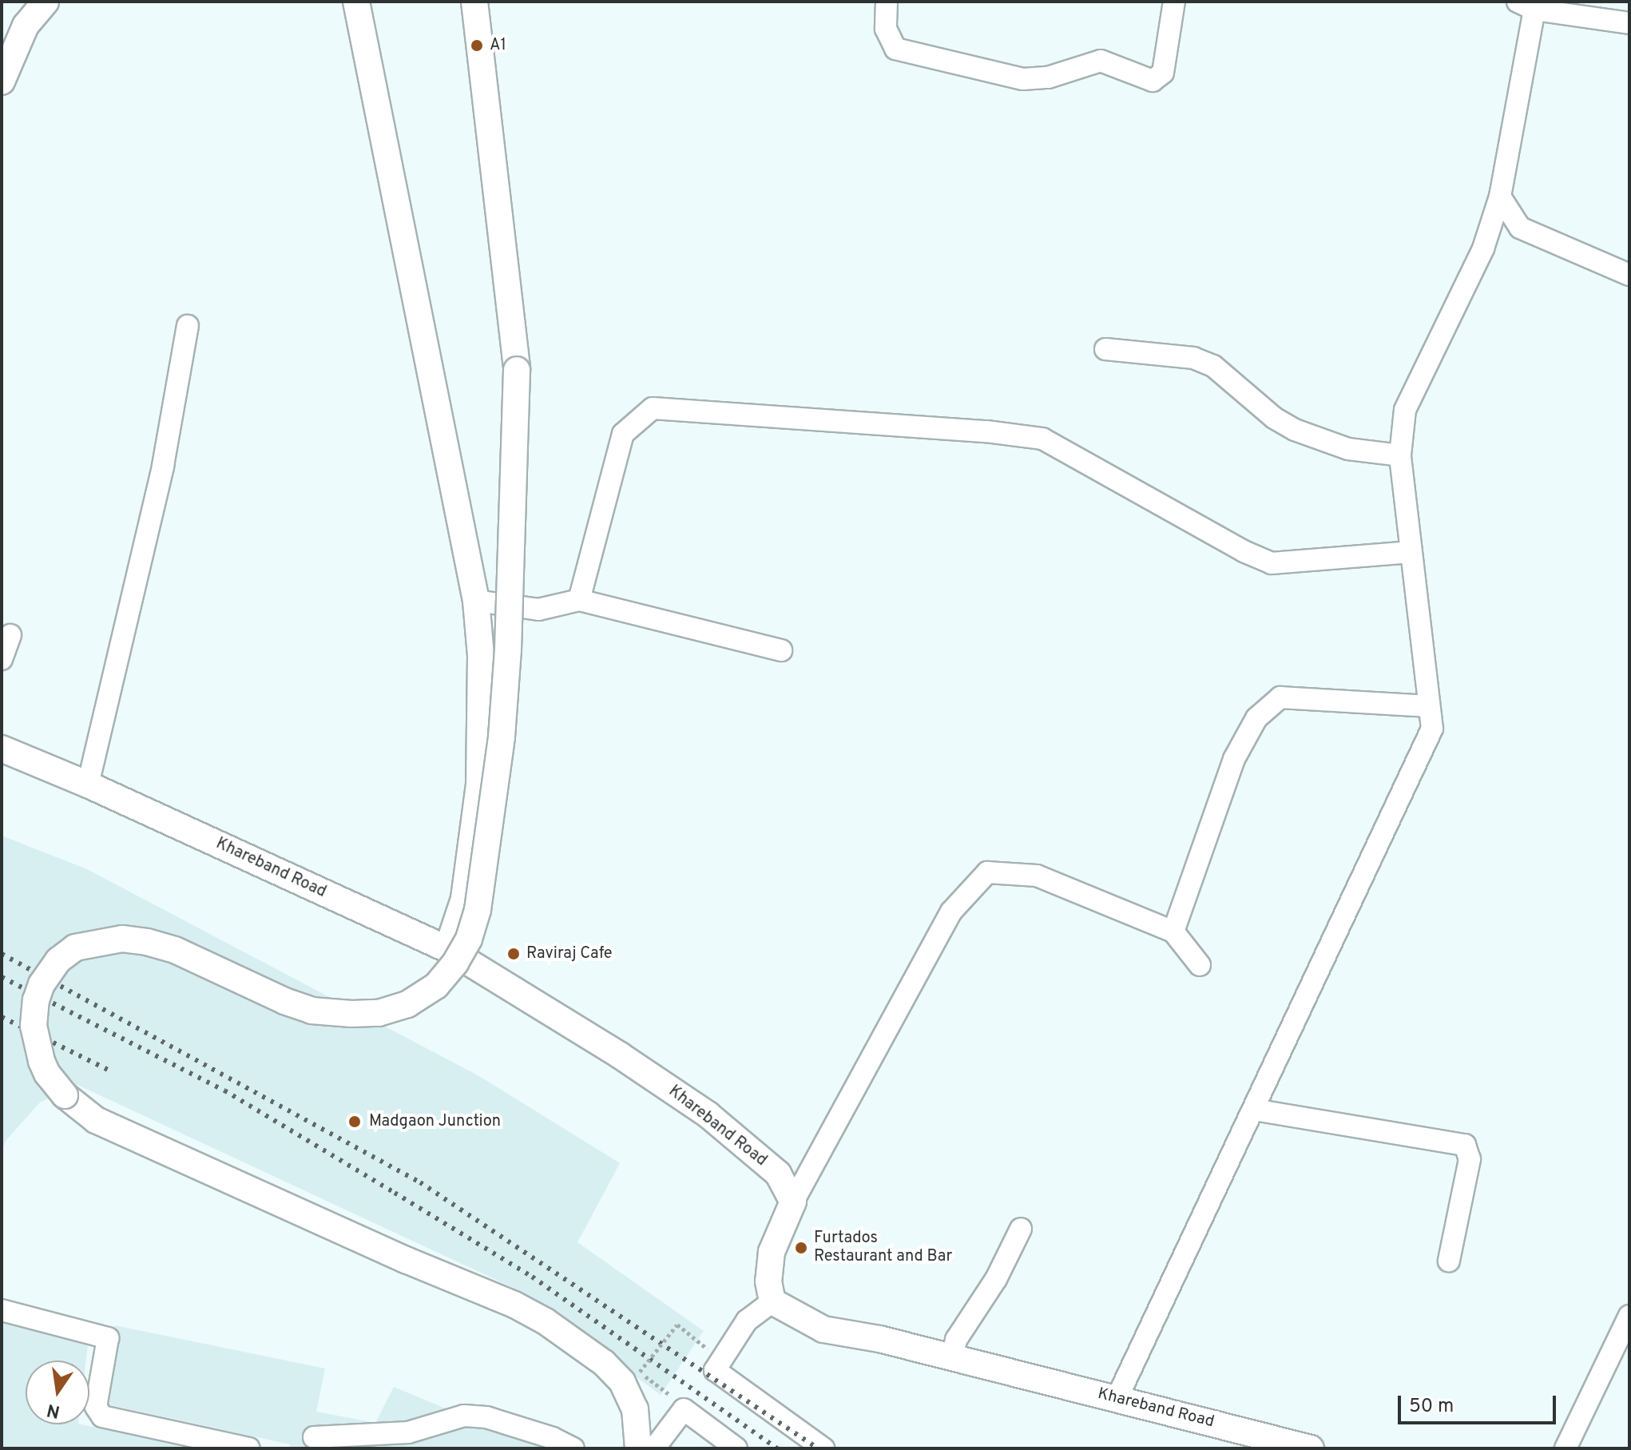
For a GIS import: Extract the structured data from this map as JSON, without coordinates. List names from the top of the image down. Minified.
{"streets":{"main road":["Khareband Road"]},"places":["A1","Raviraj Cafe","Madgaon Junction","Furtados Restaurant and Bar"],"scale_bar":"50 m","north":"bottom"}
